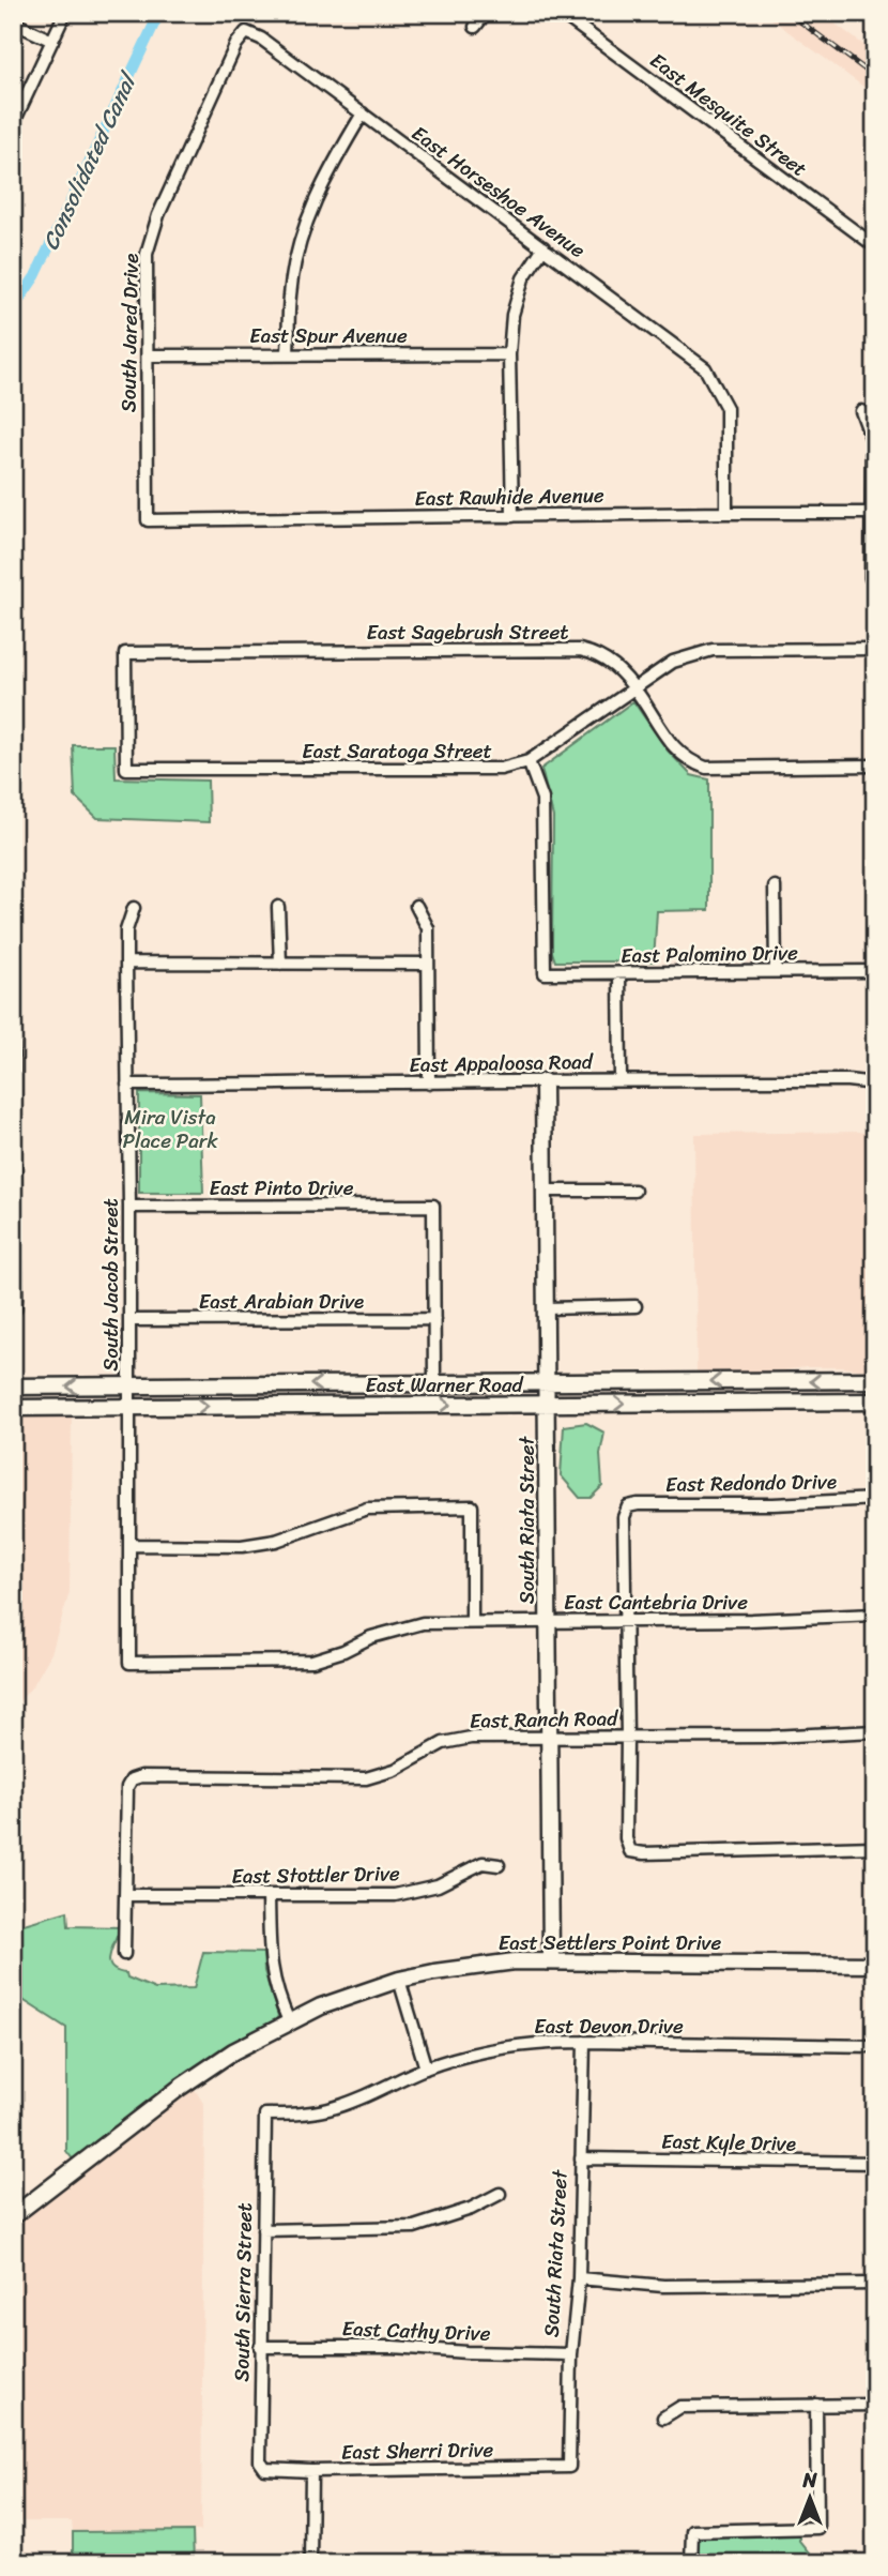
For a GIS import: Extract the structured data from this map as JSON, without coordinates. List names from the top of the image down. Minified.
{"streets":{"street":["East Mesquite Street","East Horseshoe Avenue","South Jared Drive","East Spur Avenue","East Rawhide Avenue","East Sagebrush Street","East Saratoga Street","East Palomino Drive","East Appaloosa Road","East Pinto Drive","South Jacob Street","East Arabian Drive","East Warner Road","East Redondo Drive","South Riata Street","East Cantebria Drive","East Ranch Road","East Stottler Drive","East Settlers Point Drive","East Devon Drive","East Kyle Drive","South Sierra Street","East Cathy Drive","East Sherri Drive"]},"crossings":[["East Horseshoe Avenue","South Jared Drive"],["East Horseshoe Avenue","East Rawhide Avenue"],["South Jared Drive","East Spur Avenue"],["South Jared Drive","East Rawhide Avenue"],["East Sagebrush Street","East Saratoga Street"],["East Saratoga Street","East Palomino Drive"],["East Appaloosa Road","South Jacob Street"],["East Appaloosa Road","South Riata Street"],["East Pinto Drive","South Jacob Street"],["East Pinto Drive","East Arabian Drive"],["South Jacob Street","East Arabian Drive"],["South Jacob Street","East Warner Road"],["South Jacob Street","East Cantebria Drive"],["East Warner Road","South Riata Street"],["East Redondo Drive","East Cantebria Drive"],["South Riata Street","East Cantebria Drive"],["South Riata Street","East Ranch Road"],["South Riata Street","East Settlers Point Drive"],["South Riata Street","East Devon Drive"],["South Riata Street","East Kyle Drive"],["South Riata Street","East Cathy Drive"],["South Riata Street","East Sherri Drive"],["East Ranch Road","East Stottler Drive"],["East Devon Drive","South Sierra Street"],["South Sierra Street","East Cathy Drive"],["South Sierra Street","East Sherri Drive"]],"water":["Consolidated Canal"],"parks":["Mira Vista Place Park"],"north":"top"}
